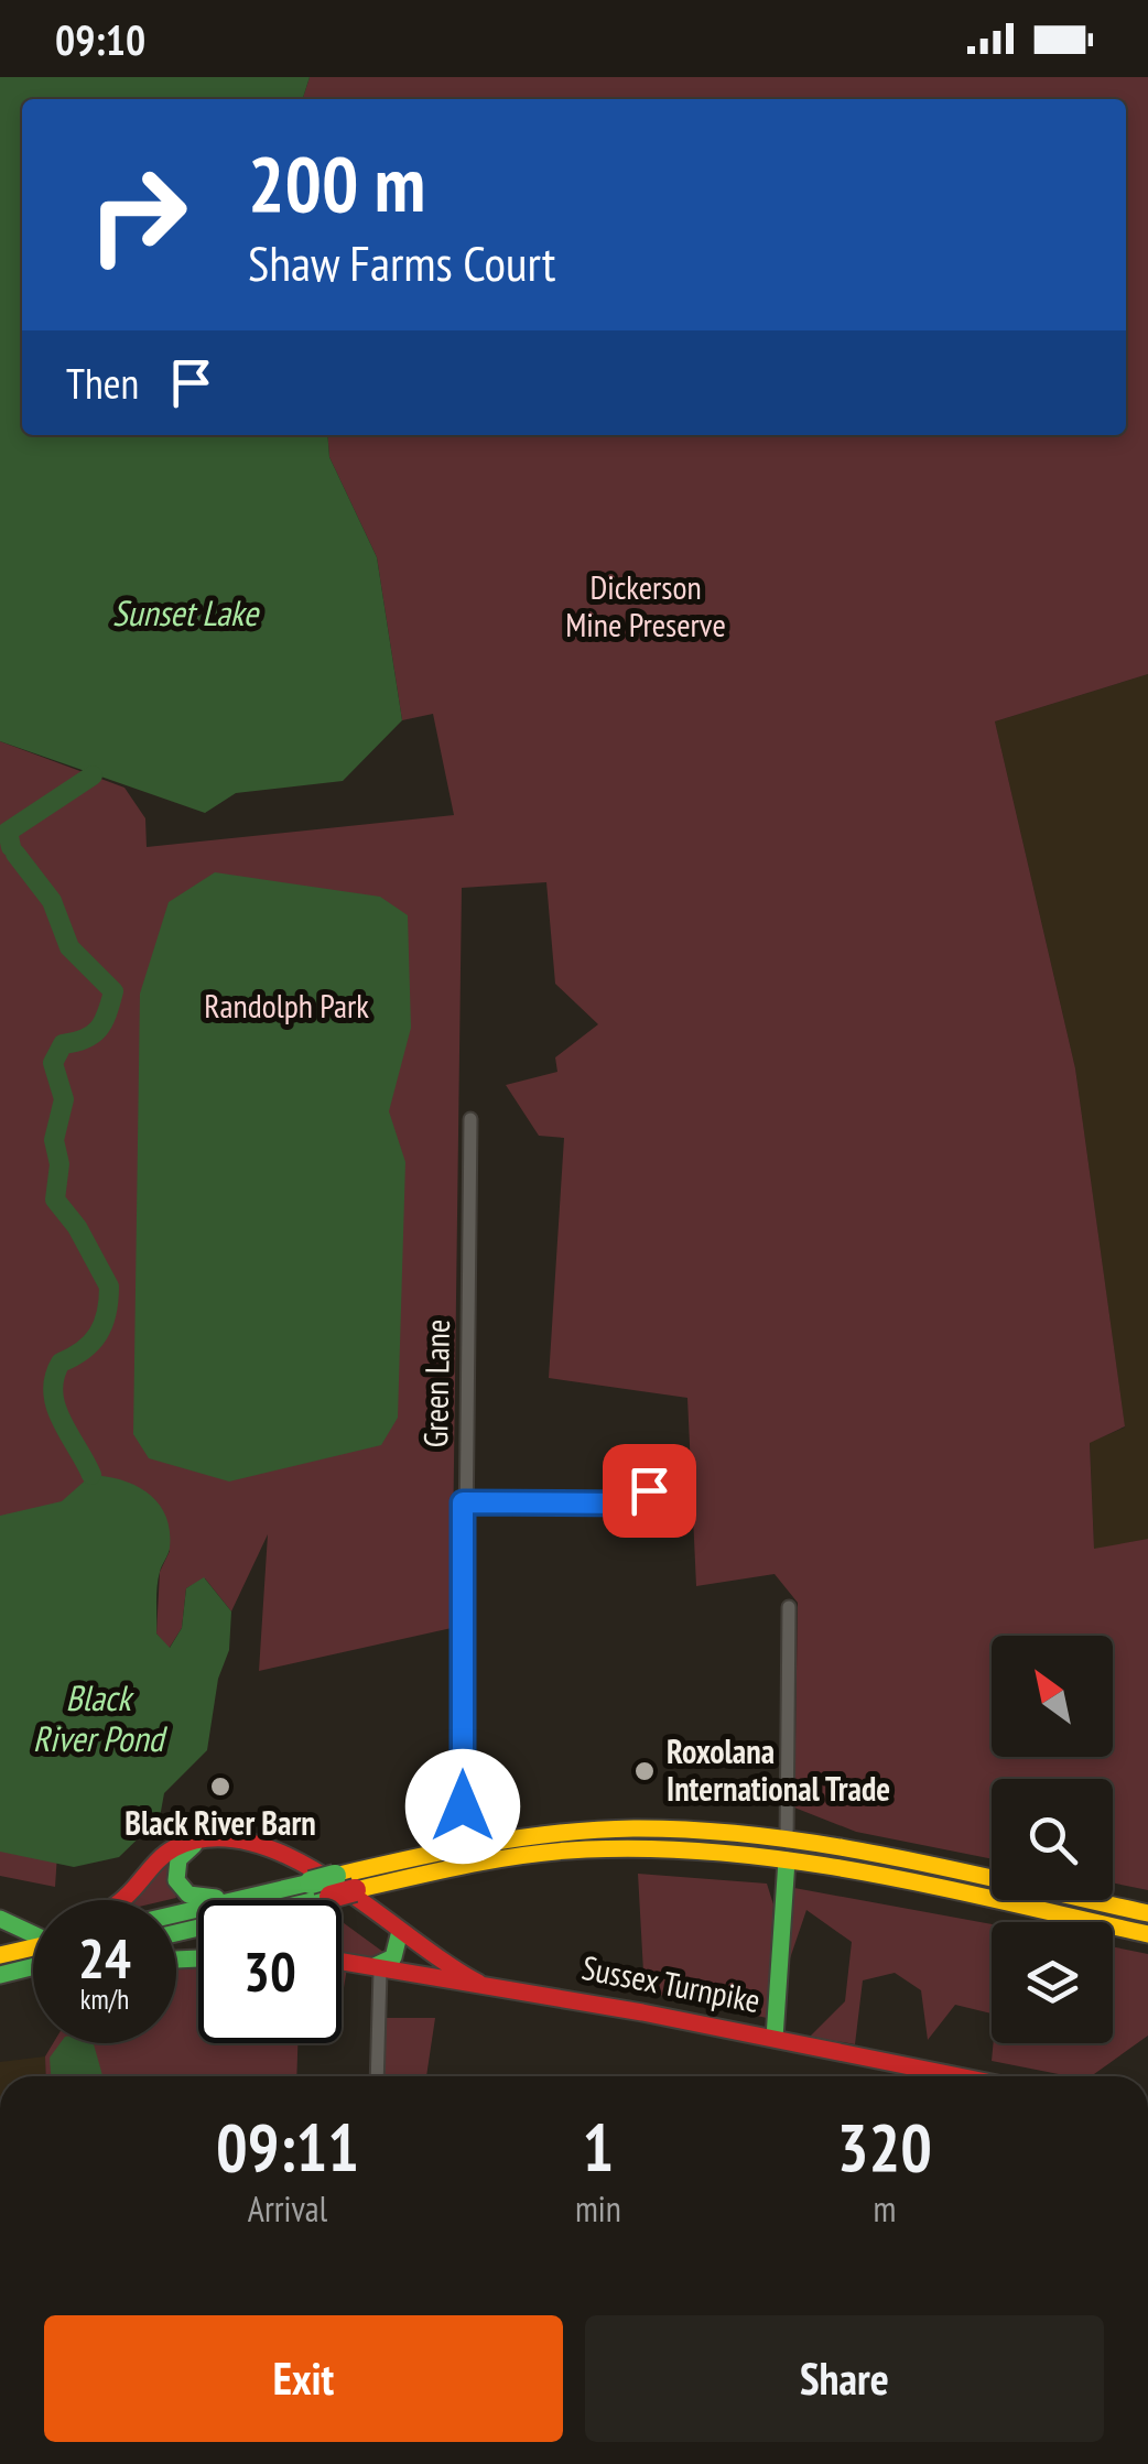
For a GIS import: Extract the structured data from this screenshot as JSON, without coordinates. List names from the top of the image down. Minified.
{"streets":{"main road":["Sussex Turnpike"],"street":["Green Lane"]},"water":["Sunset Lake","Black River Pond"],"parks":["Dickerson Mine Preserve","Randolph Park"],"places":["Roxolana International Trade","Black River Barn"],"north":"top left","page":{"status":"09:10","turn":["200 m","Shaw Farms Court"],"then":"Then","speed":"24 km/h","limit":"30","eta":["09:11","Arrival","1","min","320","m"],"buttons":["Exit","Share"]}}
